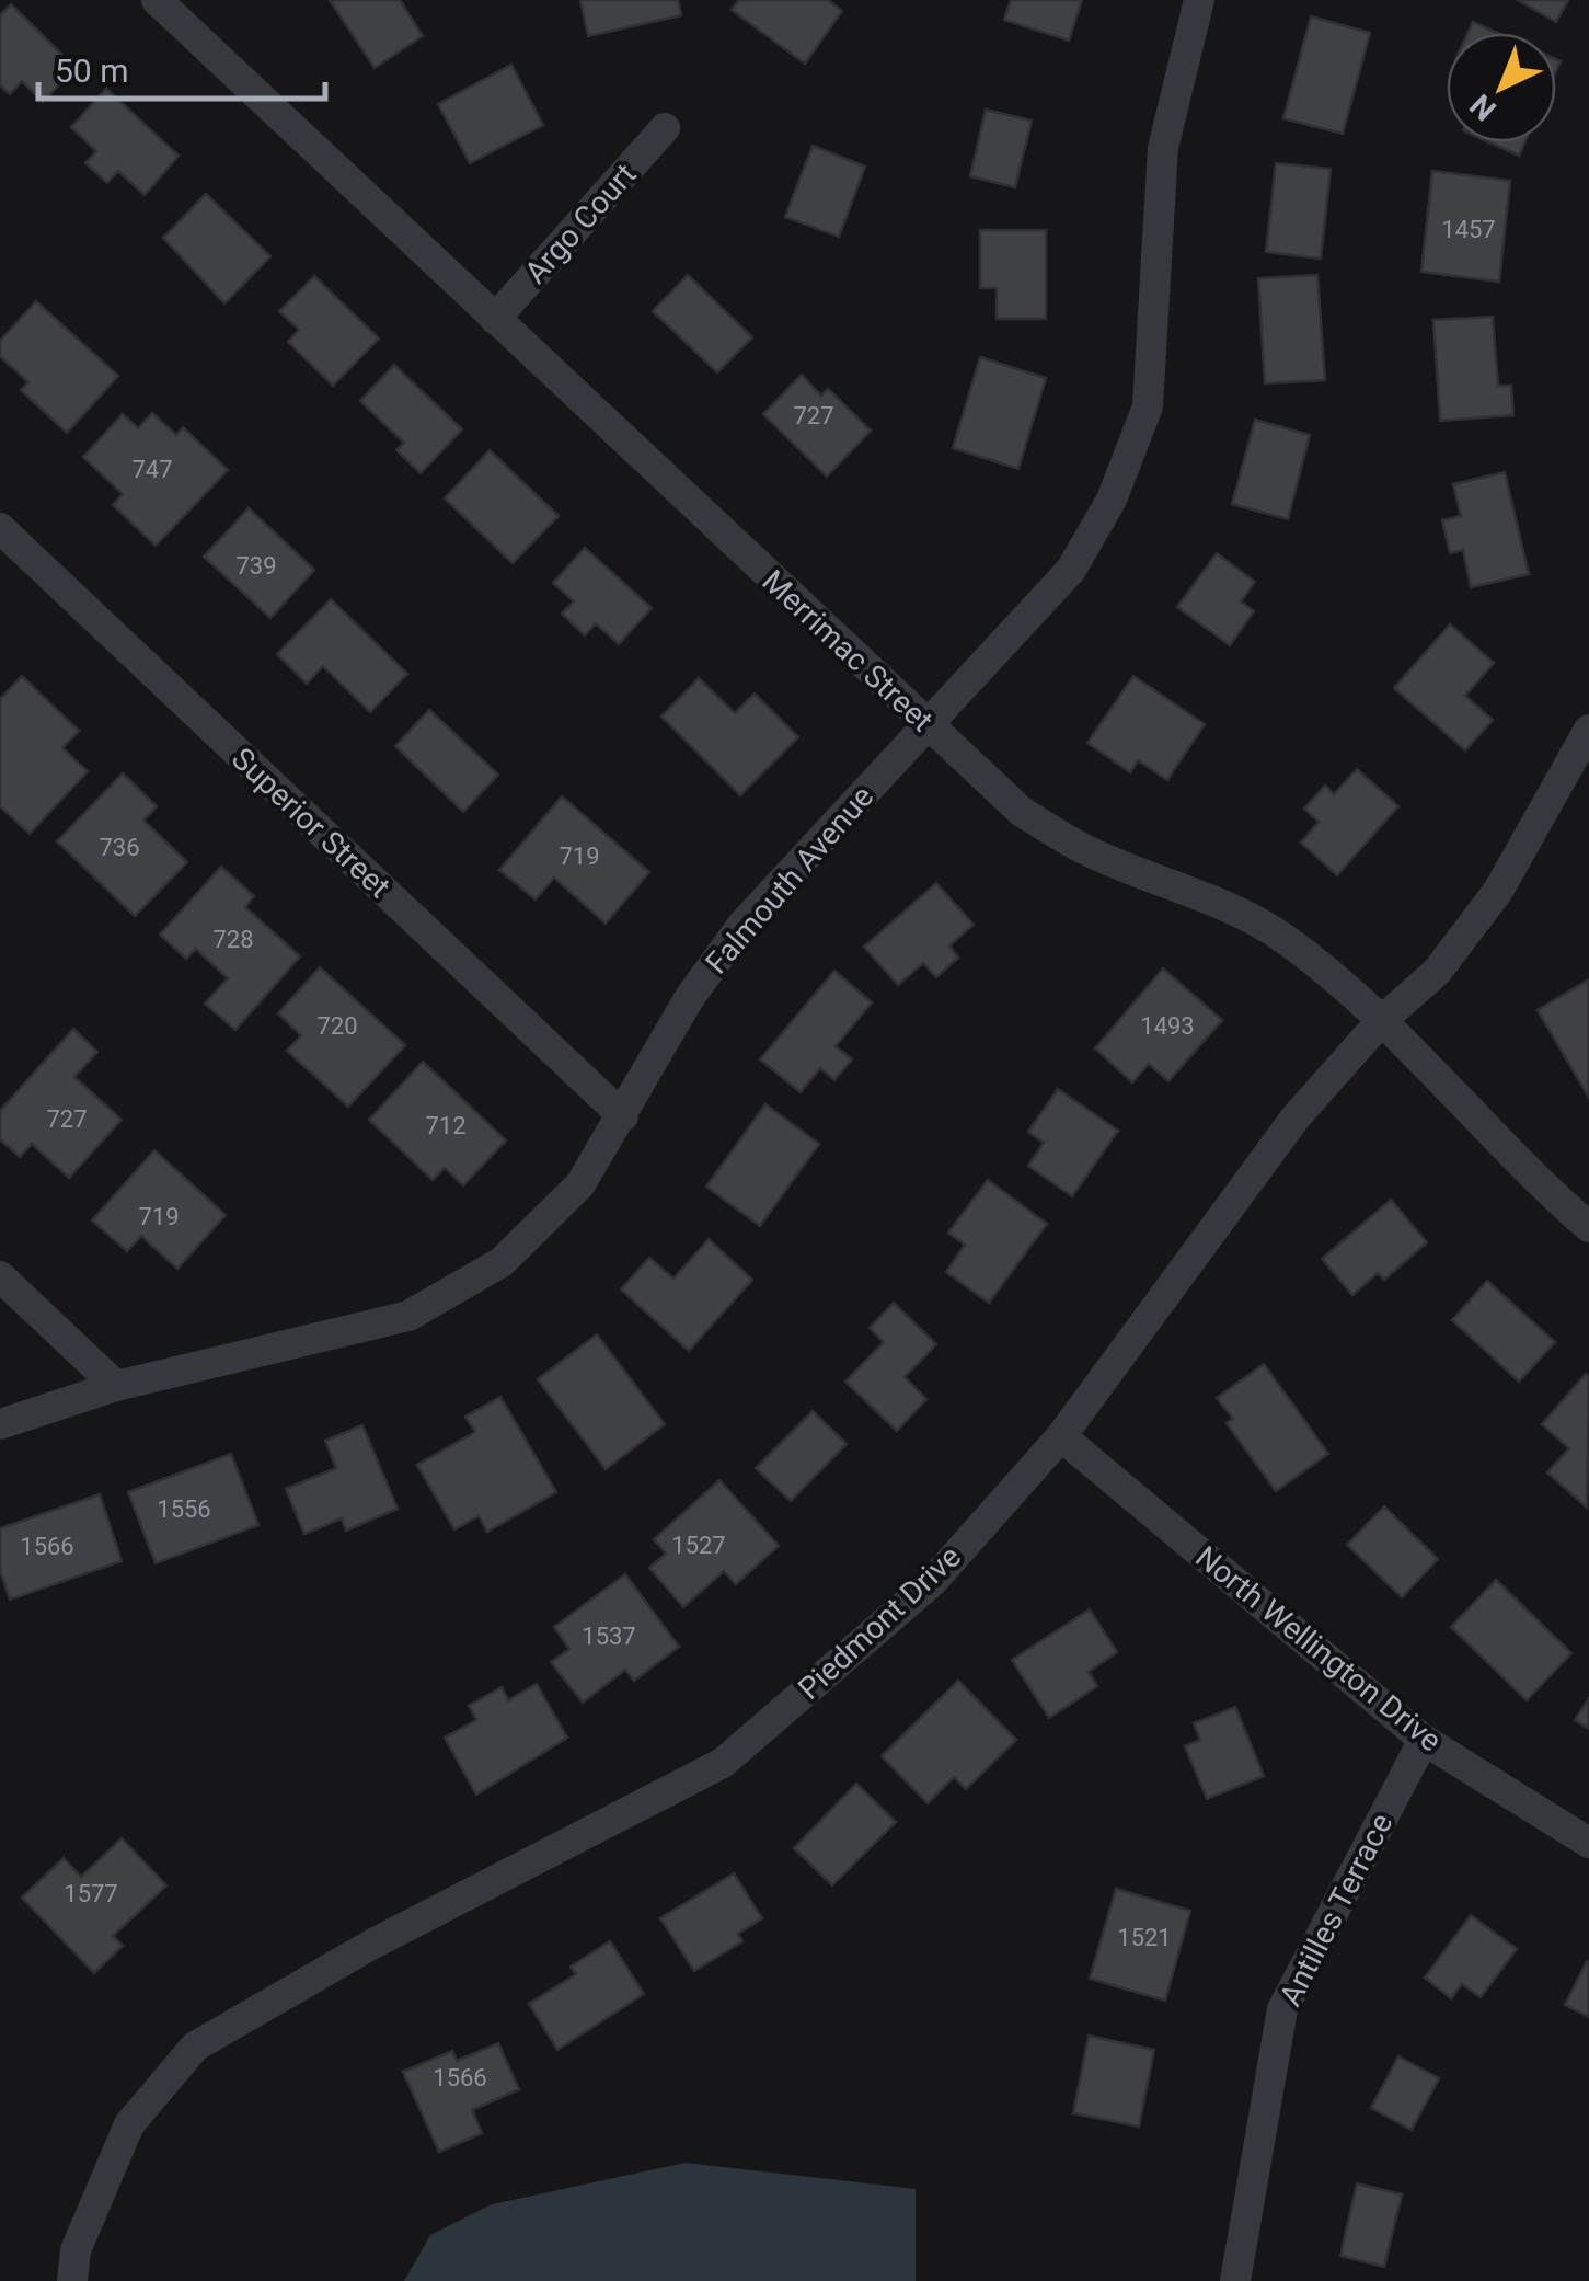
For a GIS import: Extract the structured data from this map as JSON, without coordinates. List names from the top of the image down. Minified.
{"streets":{"street":["Argo Court","Merrimac Street","Superior Street","Falmouth Avenue","Piedmont Drive","North Wellington Drive","Antilles Terrace"]},"crossings":[["Argo Court","Merrimac Street"],["Merrimac Street","Falmouth Avenue"],["Merrimac Street","Piedmont Drive"],["Superior Street","Falmouth Avenue"],["Piedmont Drive","North Wellington Drive"],["North Wellington Drive","Antilles Terrace"]],"house_numbers":["1457","727","747","739","736","719","728","720","1493","727","712","719","1556","1527","1566","1537","1577","1521","1566"],"scale_bar":"50 m","north":"bottom left"}
